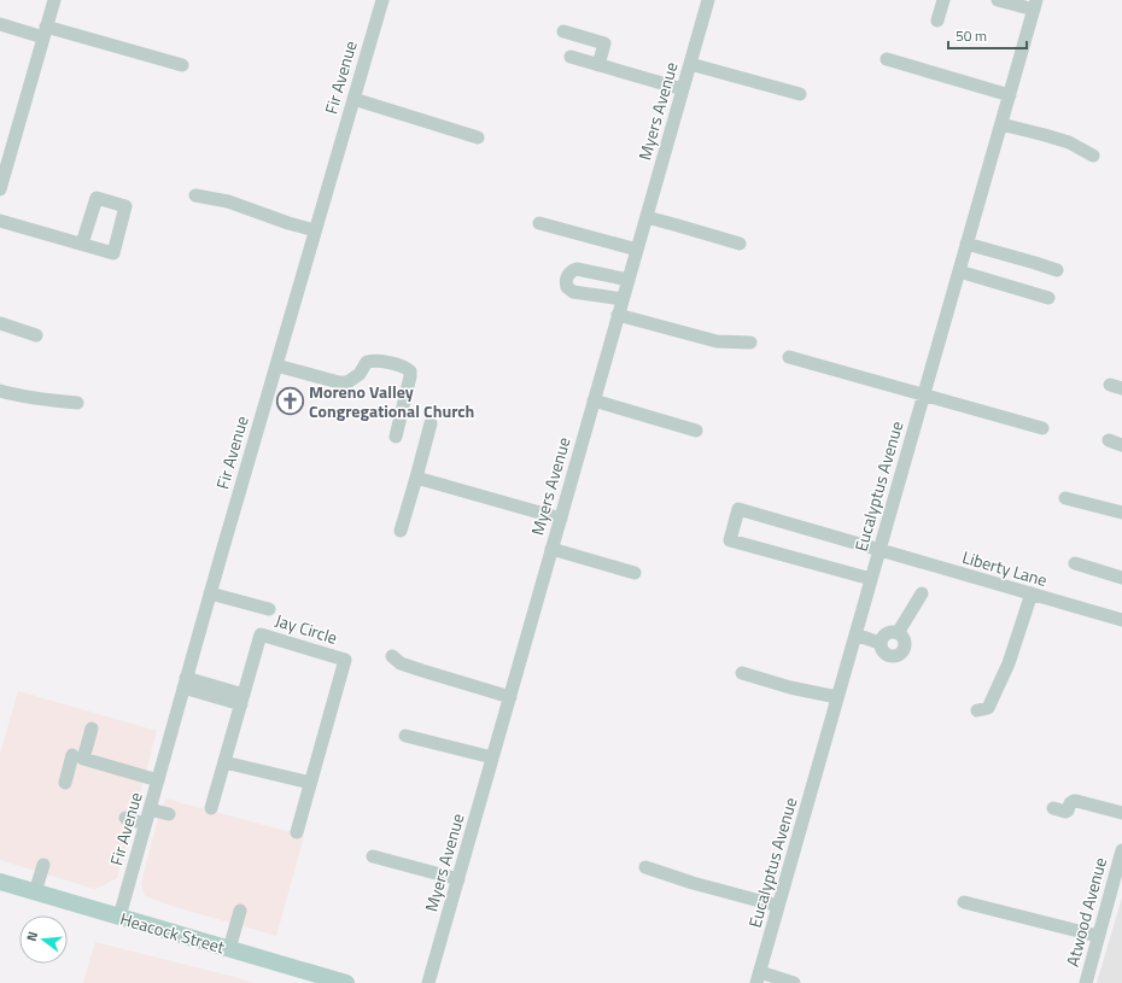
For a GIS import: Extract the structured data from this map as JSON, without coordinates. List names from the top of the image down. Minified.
{"streets":{"main road":["Heacock Street"],"street":["Fir Avenue","Myers Avenue","Eucalyptus Avenue","Liberty Lane","Jay Circle","Atwood Avenue"]},"crossings":[["Fir Avenue","Heacock Street"],["Eucalyptus Avenue","Liberty Lane"]],"places":{"church":["Moreno Valley Congregational Church"]},"scale_bar":"50 m","north":"left"}
